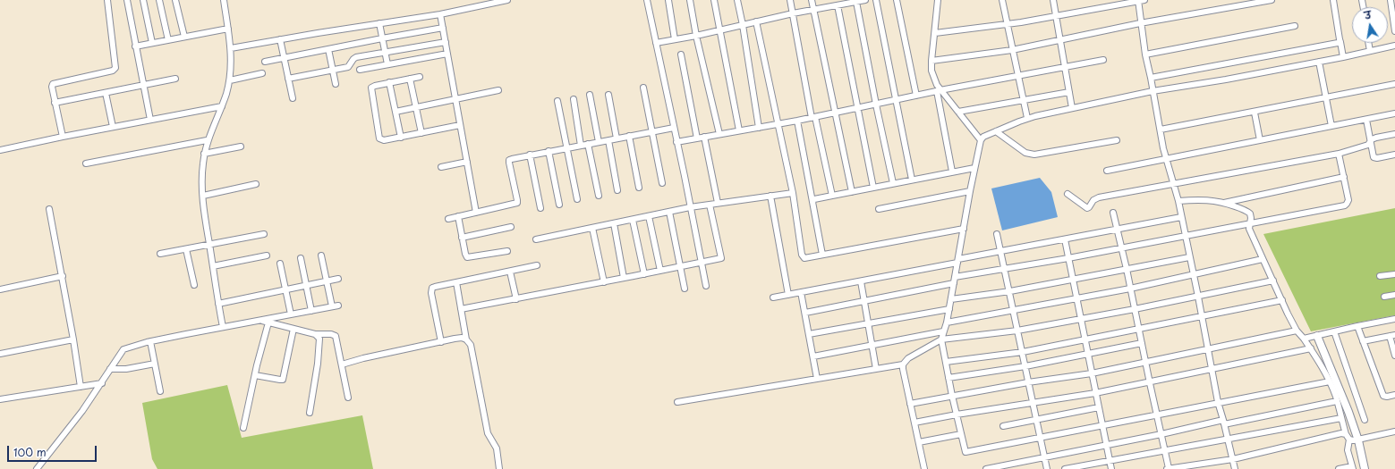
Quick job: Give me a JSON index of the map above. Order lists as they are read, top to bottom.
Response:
{
  "scale_bar": "100 m",
  "north": "top"
}
